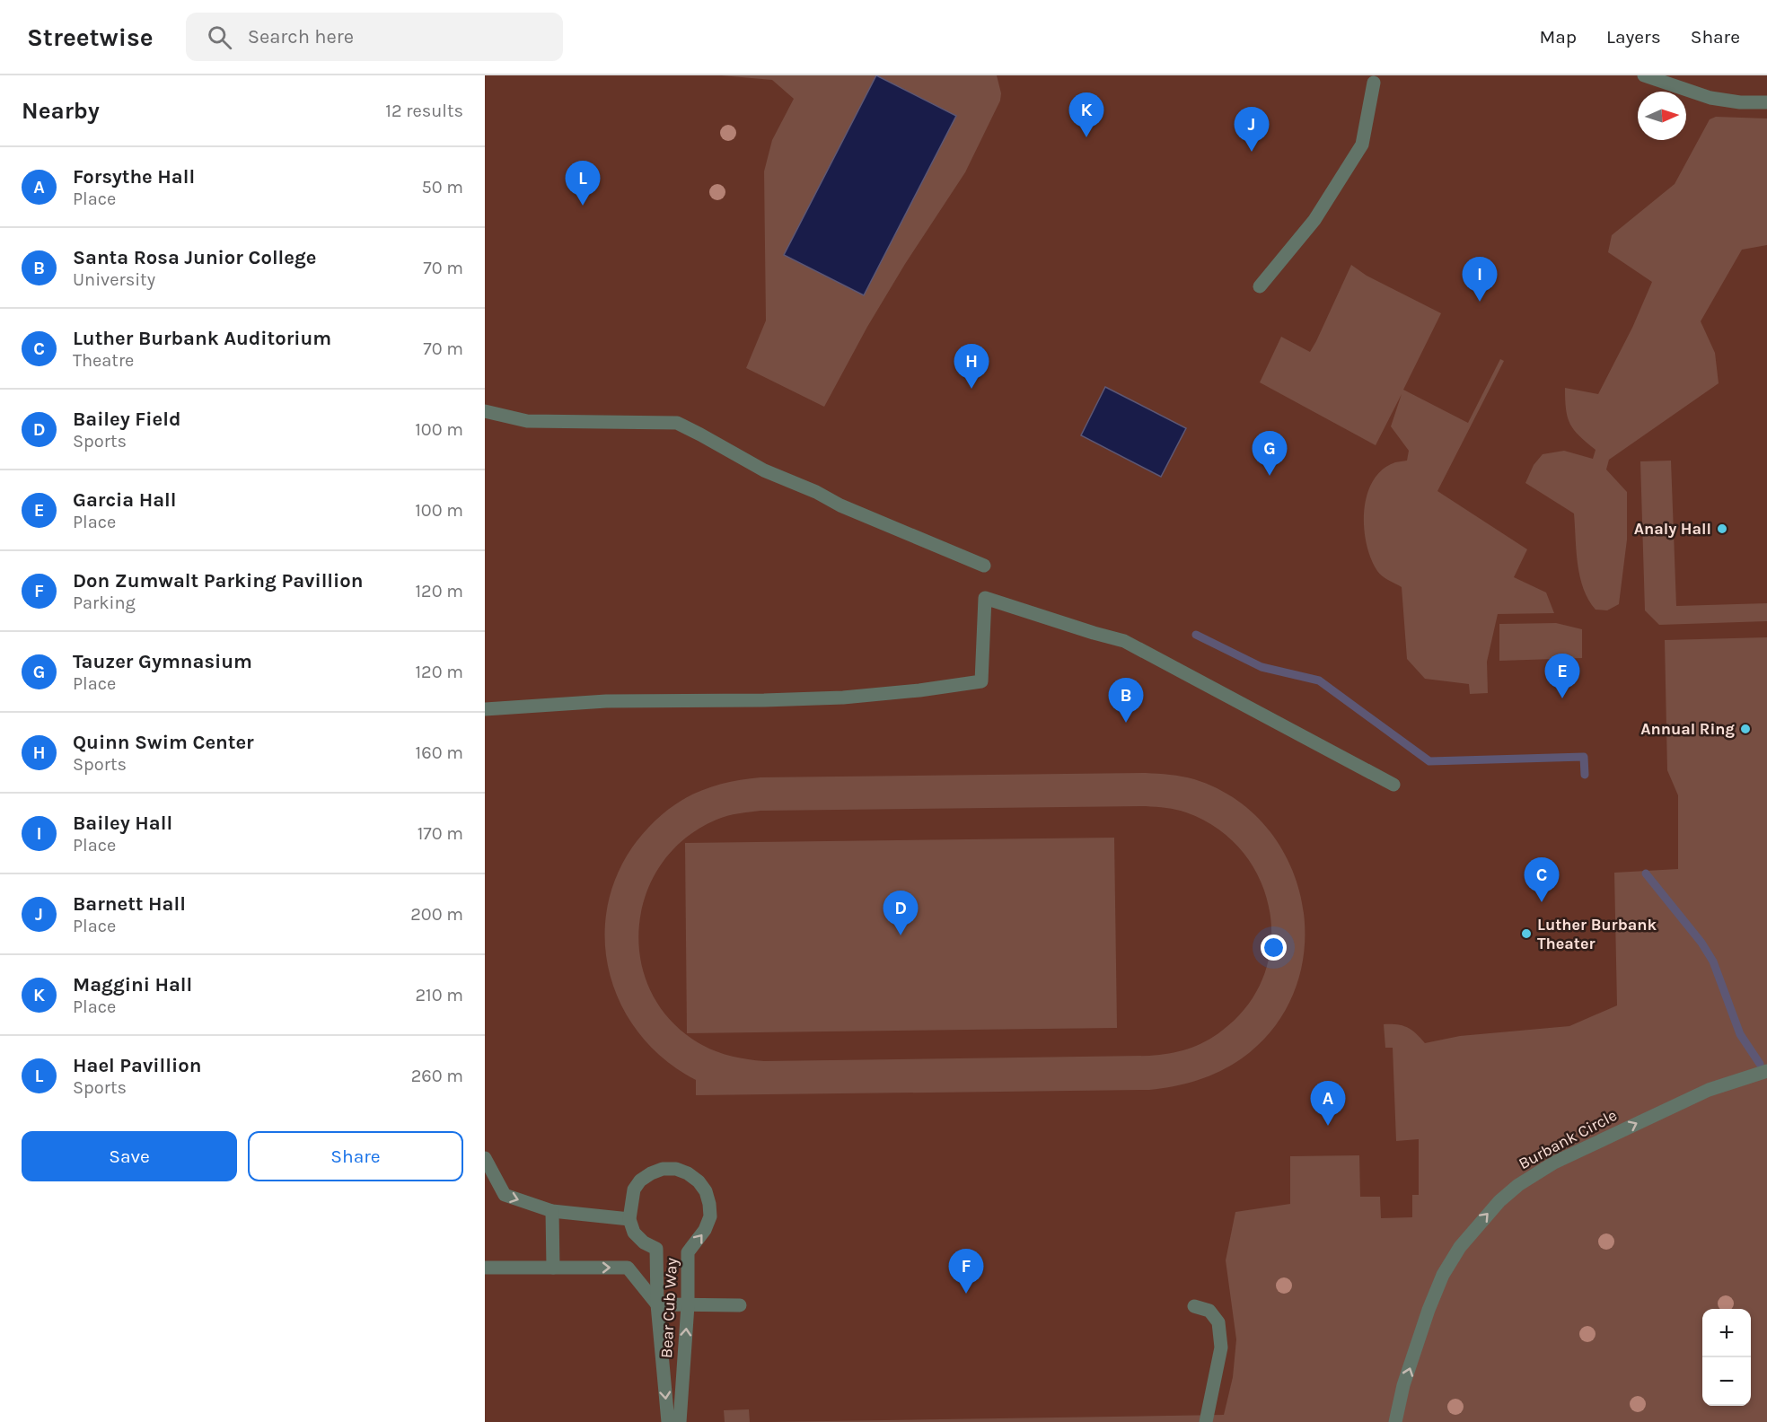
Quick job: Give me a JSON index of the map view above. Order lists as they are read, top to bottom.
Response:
{
  "streets": {
    "lane": ["Burbank Circle", "Bear Cub Way"]
  },
  "one_way": ["Burbank Circle"],
  "places": ["Analy Hall", "Annual Ring", "Luther Burbank Theater"],
  "north": "right",
  "page": {
    "header": "Streetwise",
    "search": "Search here",
    "nav": ["Map", "Layers", "Share"],
    "heading": ["Nearby", "12 results"],
    "pins": [
      "K",
      "J",
      "L",
      "I",
      "H",
      "G",
      "E",
      "B",
      "C",
      "D",
      "A",
      "F"
    ],
    "list": [
      {
        "mark": "A",
        "name": "Forsythe Hall",
        "note": "Place",
        "value": "50 m"
      },
      {
        "mark": "B",
        "name": "Santa Rosa Junior College",
        "note": "University",
        "value": "70 m"
      },
      {
        "mark": "C",
        "name": "Luther Burbank Auditorium",
        "note": "Theatre",
        "value": "70 m"
      },
      {
        "mark": "D",
        "name": "Bailey Field",
        "note": "Sports",
        "value": "100 m"
      },
      {
        "mark": "E",
        "name": "Garcia Hall",
        "note": "Place",
        "value": "100 m"
      },
      {
        "mark": "F",
        "name": "Don Zumwalt Parking Pavillion",
        "note": "Parking",
        "value": "120 m"
      },
      {
        "mark": "G",
        "name": "Tauzer Gymnasium",
        "note": "Place",
        "value": "120 m"
      },
      {
        "mark": "H",
        "name": "Quinn Swim Center",
        "note": "Sports",
        "value": "160 m"
      },
      {
        "mark": "I",
        "name": "Bailey Hall",
        "note": "Place",
        "value": "170 m"
      },
      {
        "mark": "J",
        "name": "Barnett Hall",
        "note": "Place",
        "value": "200 m"
      },
      {
        "mark": "K",
        "name": "Maggini Hall",
        "note": "Place",
        "value": "210 m"
      },
      {
        "mark": "L",
        "name": "Hael Pavillion",
        "note": "Sports",
        "value": "260 m"
      }
    ],
    "buttons": ["Save", "Share"],
    "map_buttons": ["+", "−"]
  }
}
